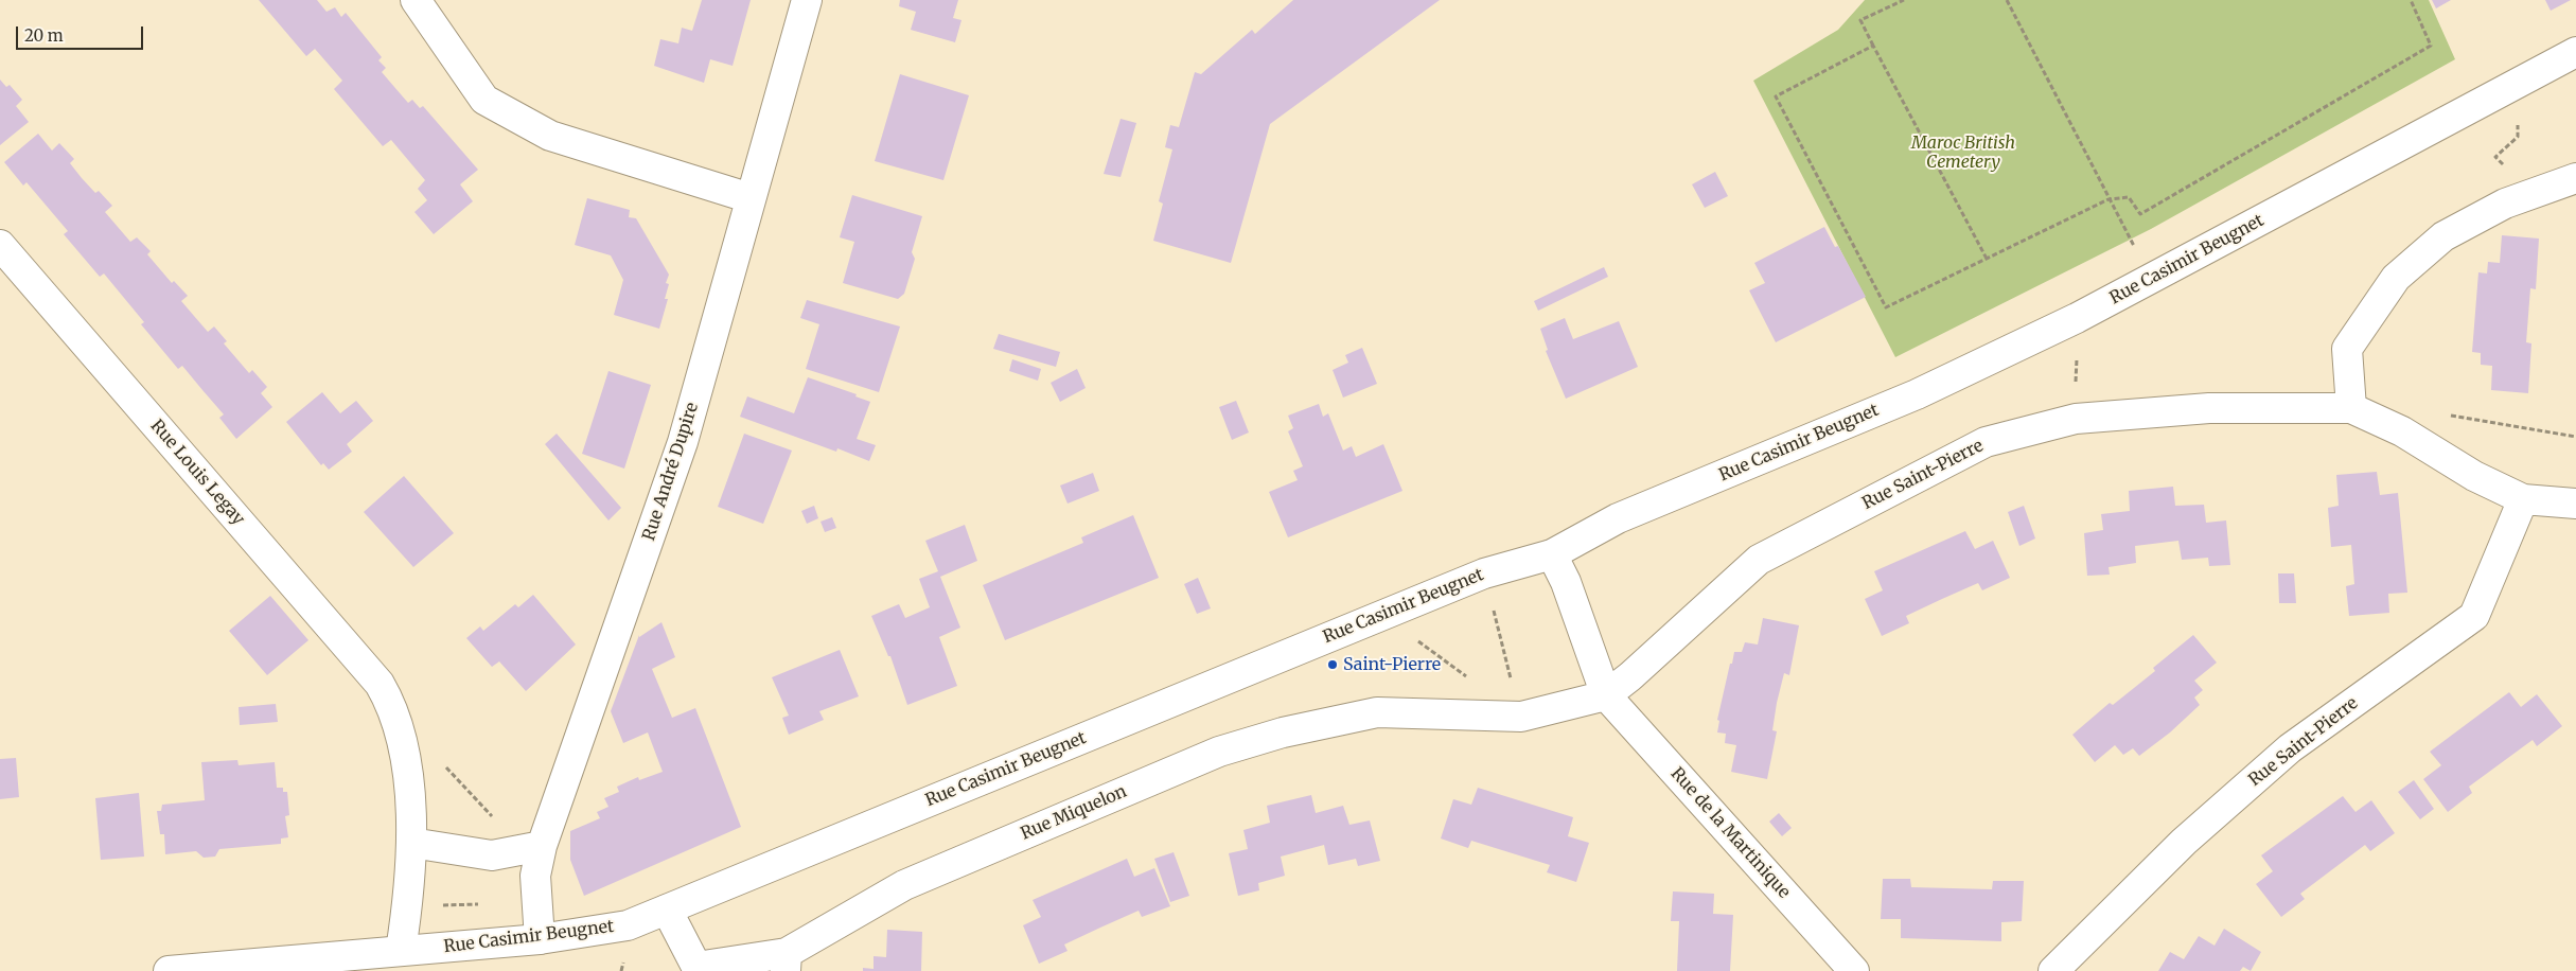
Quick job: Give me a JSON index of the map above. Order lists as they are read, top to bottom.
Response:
{
  "streets": {
    "street": [
      "Rue Casimir Beugnet",
      "Rue André Dupire",
      "Rue Louis Legay",
      "Rue Saint-Pierre",
      "Rue Miquelon",
      "Rue de la Martinique"
    ]
  },
  "crossings": [
    ["Rue Casimir Beugnet", "Rue André Dupire"],
    ["Rue Casimir Beugnet", "Rue Louis Legay"],
    ["Rue Casimir Beugnet", "Rue Miquelon"],
    ["Rue Casimir Beugnet", "Rue de la Martinique"],
    ["Rue Saint-Pierre", "Rue de la Martinique"]
  ],
  "parks": ["Maroc British Cemetery"],
  "places": ["Saint-Pierre"],
  "scale_bar": "20 m"
}
